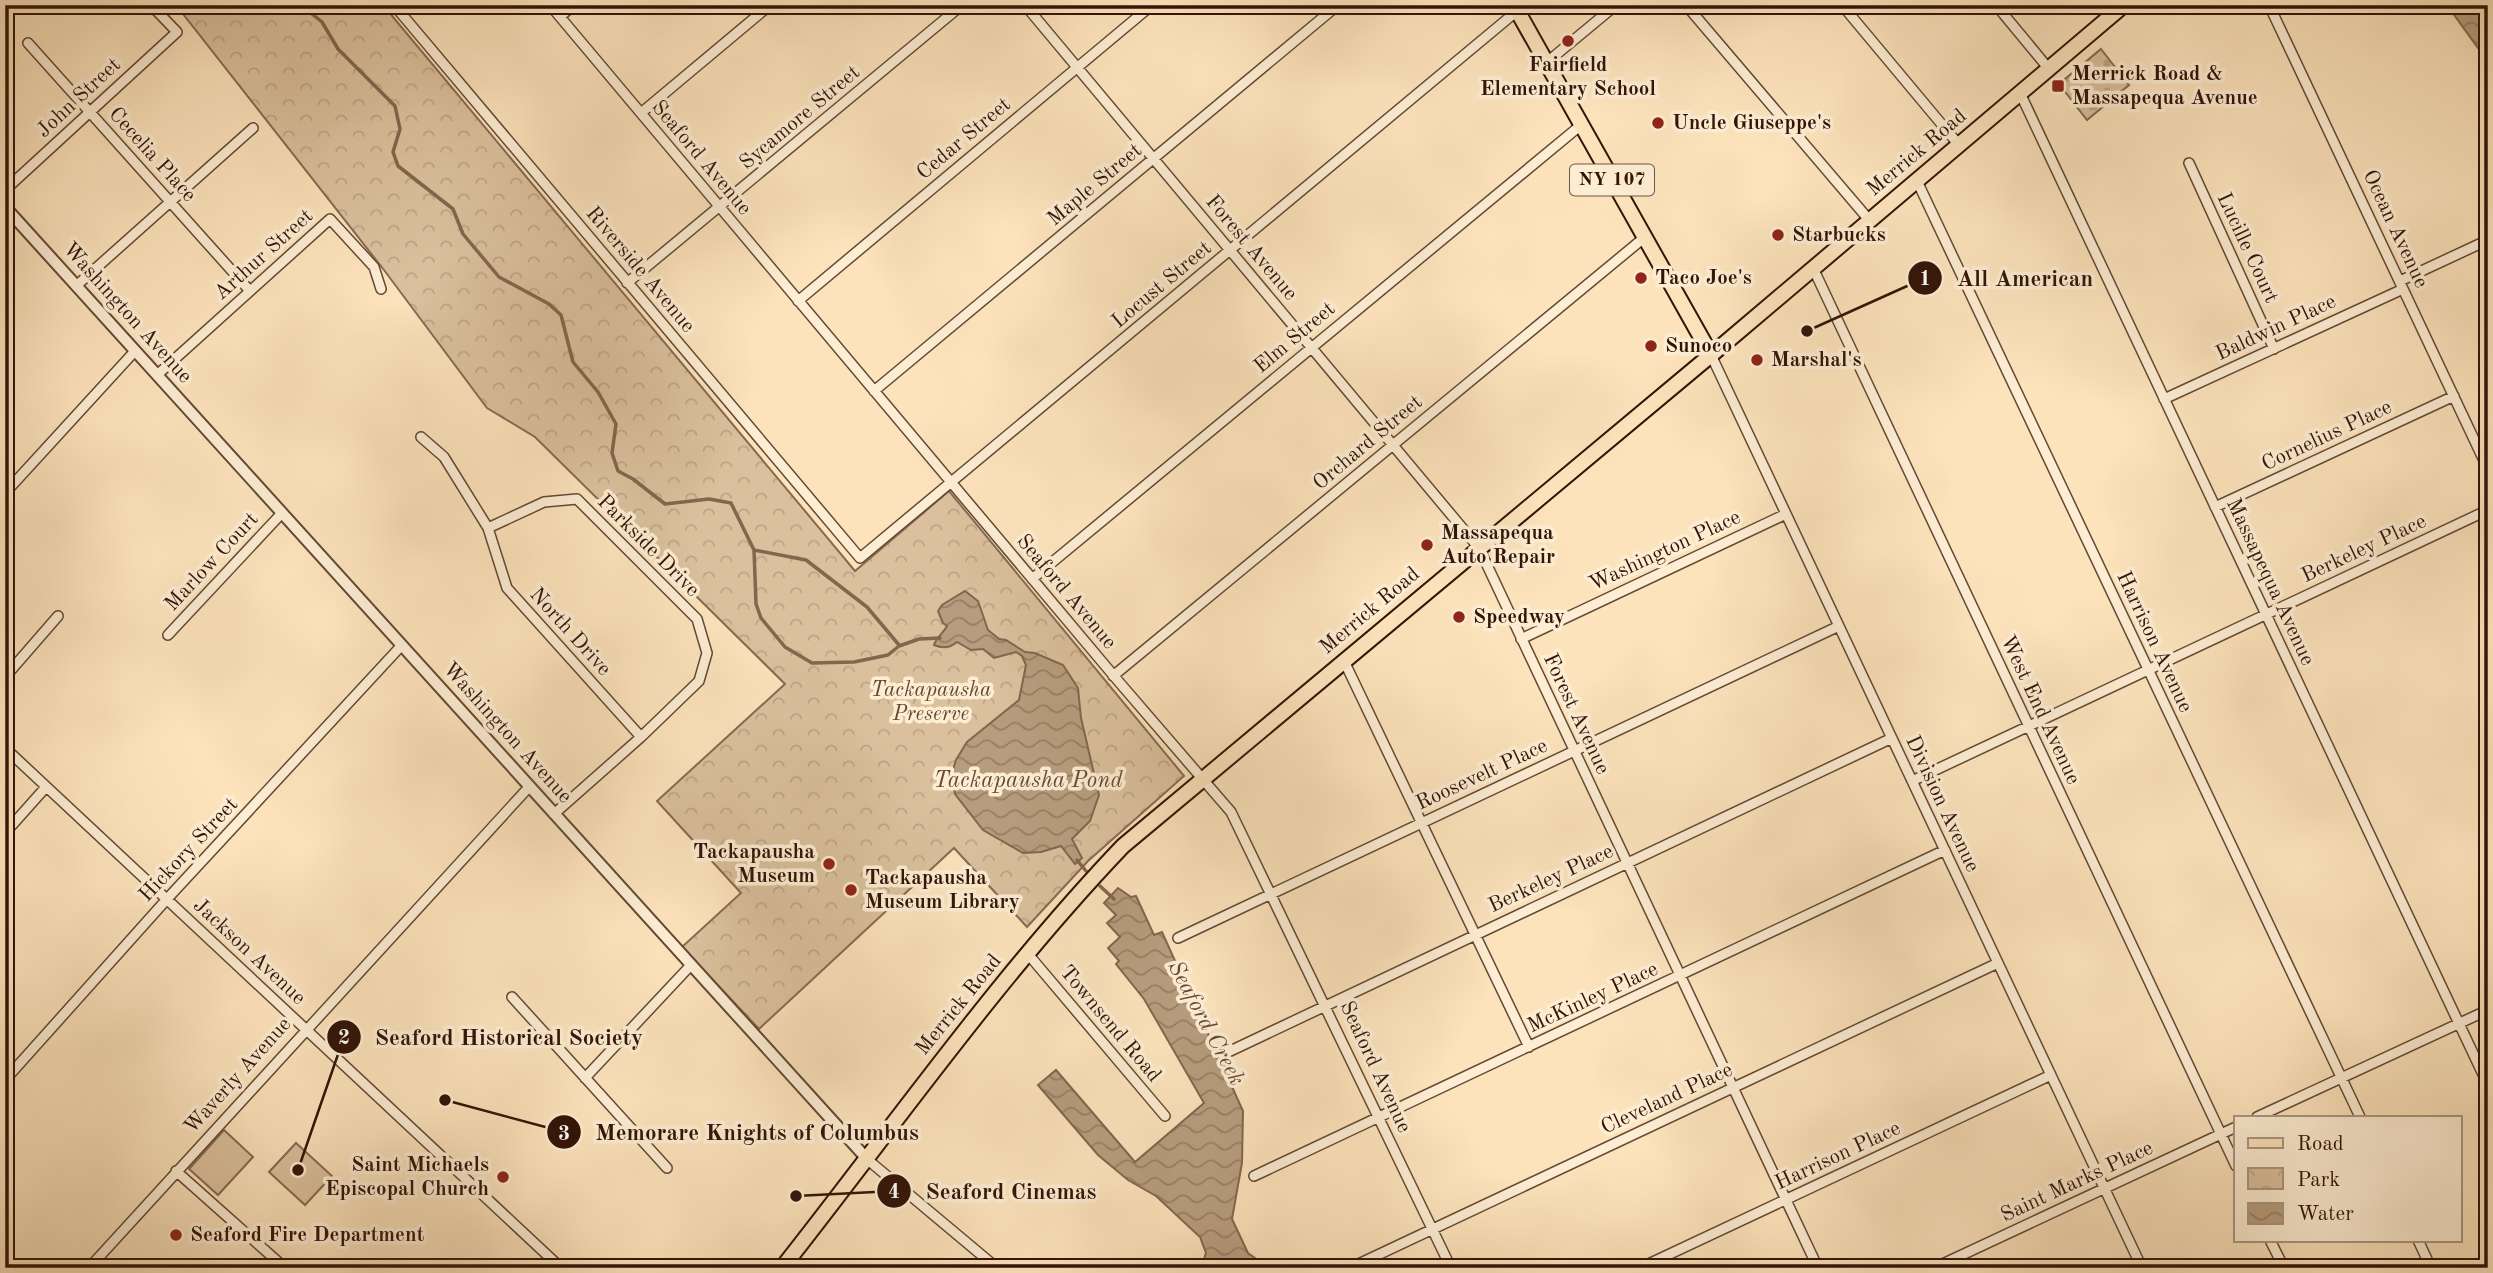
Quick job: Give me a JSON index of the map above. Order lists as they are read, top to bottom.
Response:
{
  "streets": {
    "main road": ["Merrick Road", "NY 107"],
    "street": [
      "John Street",
      "Sycamore Street",
      "Cedar Street",
      "Cecelia Place",
      "Seaford Avenue",
      "Maple Street",
      "Ocean Avenue",
      "Forest Avenue",
      "Lucille Court",
      "Arthur Street",
      "Riverside Avenue",
      "Locust Street",
      "Washington Avenue",
      "Baldwin Place",
      "Elm Street",
      "Cornelius Place",
      "Orchard Street",
      "Parkside Drive",
      "Berkeley Place",
      "Washington Place",
      "Marlow Court",
      "Massapequa Avenue",
      "North Drive",
      "Harrison Avenue",
      "West End Avenue",
      "Roosevelt Place",
      "Division Avenue",
      "Hickory Street",
      "Jackson Avenue",
      "McKinley Place",
      "Townsend Road",
      "Waverly Avenue",
      "Cleveland Place",
      "Harrison Place",
      "Saint Marks Place"
    ]
  },
  "crossings": [
    ["John Street", "Cecelia Place"],
    ["Sycamore Street", "Seaford Avenue"],
    ["Sycamore Street", "Riverside Avenue"],
    ["Cedar Street", "Seaford Avenue"],
    ["Cedar Street", "Forest Avenue"],
    ["Merrick Road", "Seaford Avenue"],
    ["Merrick Road", "NY 107"],
    ["Merrick Road", "Forest Avenue"],
    ["Merrick Road", "Washington Avenue"],
    ["Merrick Road", "Massapequa Avenue"],
    ["Merrick Road", "Harrison Avenue"],
    ["Merrick Road", "West End Avenue"],
    ["Merrick Road", "Division Avenue"],
    ["Merrick Road", "Townsend Road"],
    ["Cecelia Place", "Arthur Street"],
    ["Seaford Avenue", "Maple Street"],
    ["Seaford Avenue", "Locust Street"],
    ["Seaford Avenue", "Elm Street"],
    ["Seaford Avenue", "Orchard Street"],
    ["Seaford Avenue", "Berkeley Place"],
    ["Seaford Avenue", "Roosevelt Place"],
    ["Seaford Avenue", "McKinley Place"],
    ["Seaford Avenue", "Cleveland Place"],
    ["NY 107", "Locust Street"],
    ["NY 107", "Elm Street"],
    ["NY 107", "Orchard Street"],
    ["NY 107", "Division Avenue"],
    ["Maple Street", "Forest Avenue"],
    ["Ocean Avenue", "Baldwin Place"],
    ["Ocean Avenue", "Cornelius Place"],
    ["Forest Avenue", "Locust Street"],
    ["Forest Avenue", "Elm Street"],
    ["Forest Avenue", "Orchard Street"],
    ["Forest Avenue", "Berkeley Place"],
    ["Forest Avenue", "Washington Place"],
    ["Forest Avenue", "Roosevelt Place"],
    ["Forest Avenue", "McKinley Place"],
    ["Forest Avenue", "Cleveland Place"],
    ["Forest Avenue", "Harrison Place"],
    ["Lucille Court", "Baldwin Place"],
    ["Arthur Street", "Washington Avenue"],
    ["Riverside Avenue", "Locust Street"],
    ["Washington Avenue", "Parkside Drive"],
    ["Washington Avenue", "Marlow Court"],
    ["Washington Avenue", "Hickory Street"],
    ["Washington Avenue", "Waverly Avenue"],
    ["Baldwin Place", "Massapequa Avenue"],
    ["Cornelius Place", "Massapequa Avenue"],
    ["Parkside Drive", "North Drive"],
    ["Berkeley Place", "Massapequa Avenue"],
    ["Berkeley Place", "Harrison Avenue"],
    ["Berkeley Place", "West End Avenue"],
    ["Berkeley Place", "Division Avenue"],
    ["Washington Place", "Division Avenue"],
    ["West End Avenue", "Saint Marks Place"],
    ["Roosevelt Place", "Division Avenue"],
    ["Division Avenue", "McKinley Place"],
    ["Division Avenue", "Cleveland Place"],
    ["Division Avenue", "Harrison Place"],
    ["Division Avenue", "Saint Marks Place"],
    ["Hickory Street", "Jackson Avenue"],
    ["Jackson Avenue", "Waverly Avenue"]
  ],
  "water": ["Tackapausha Pond", "Seaford Creek"],
  "parks": ["Tackapausha Preserve"],
  "places": {
    "other": [
      "Fairfield Elementary School",
      "Uncle Giuseppe's",
      "Starbucks",
      "Taco Joe's",
      "All American",
      "Sunoco",
      "Marshal's",
      "Massapequa Auto Repair",
      "Speedway",
      "Tackapausha Museum",
      "Tackapausha Museum Library",
      "Memorare Knights of Columbus",
      "Seaford Historical Society",
      "Saint Michaels Episcopal Church",
      "Seaford Cinemas",
      "Seaford Fire Department"
    ],
    "transit": ["Merrick Road & Massapequa Avenue"]
  },
  "legend": ["Road", "Park", "Water"]
}
